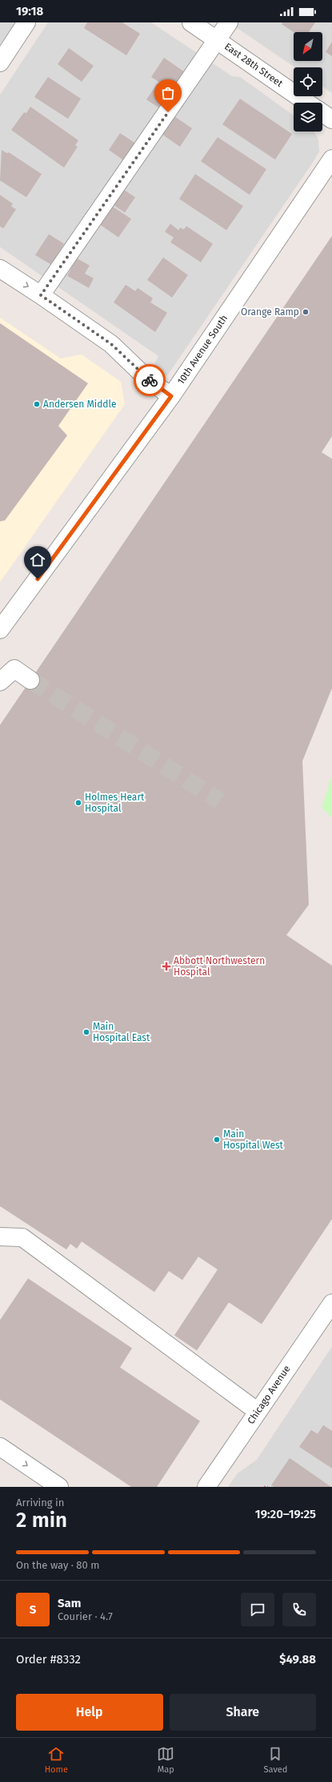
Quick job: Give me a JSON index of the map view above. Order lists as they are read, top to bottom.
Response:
{
  "streets": {
    "street": ["East 28th Street", "10th Avenue South", "Chicago Avenue"]
  },
  "places": {
    "other": [
      "Orange Ramp",
      "Andersen Middle",
      "Holmes Heart Hospital",
      "Main Hospital East",
      "Main Hospital West"
    ],
    "health": ["Abbott Northwestern Hospital"]
  },
  "north": "bottom left",
  "page": {
    "status": "19:18",
    "heading": ["2 min", "Arriving in", "19:20–19:25"],
    "panel": [
      "Sam",
      "Courier · 4.7",
      "Order #8332",
      "$49.88"
    ],
    "bar": "On the way · 80 m",
    "round": "S",
    "buttons": ["Help", "Share"],
    "tabs": ["Home", "Map", "Saved"]
  }
}
